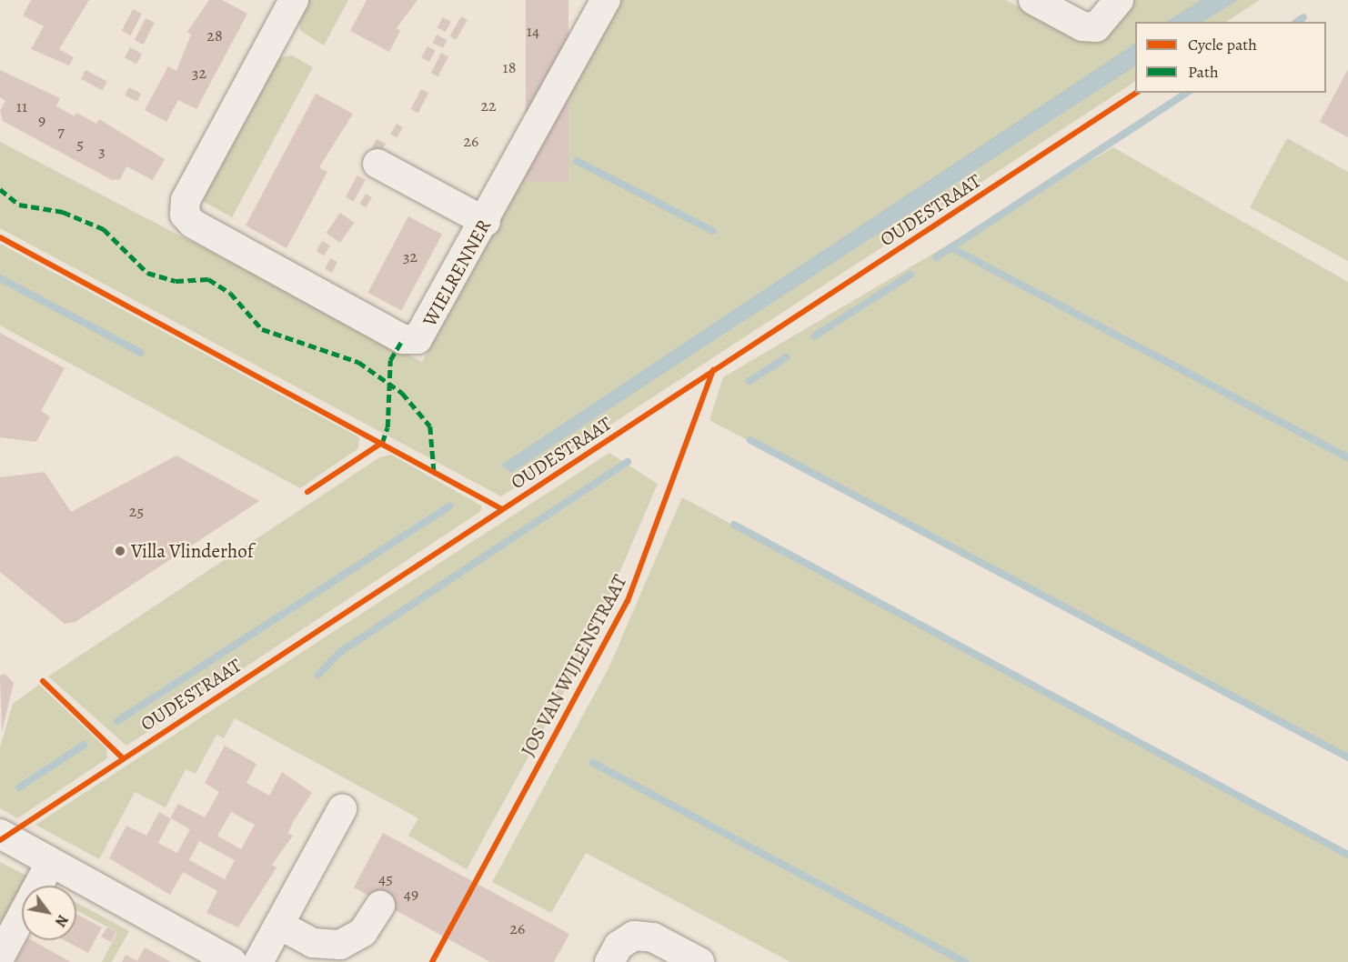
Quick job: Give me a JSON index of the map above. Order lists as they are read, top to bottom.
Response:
{
  "streets": {
    "street": ["WIELRENNER"],
    "cycle path": ["OUDESTRAAT", "JOS VAN WIJLENSTRAAT"]
  },
  "places": ["Villa Vlinderhof"],
  "house_numbers": [
    "14",
    "28",
    "18",
    "32",
    "22",
    "11",
    "9",
    "7",
    "26",
    "5",
    "3",
    "32",
    "25",
    "45",
    "49",
    "26"
  ],
  "legend": ["Cycle path", "Path"],
  "north": "bottom right"
}
